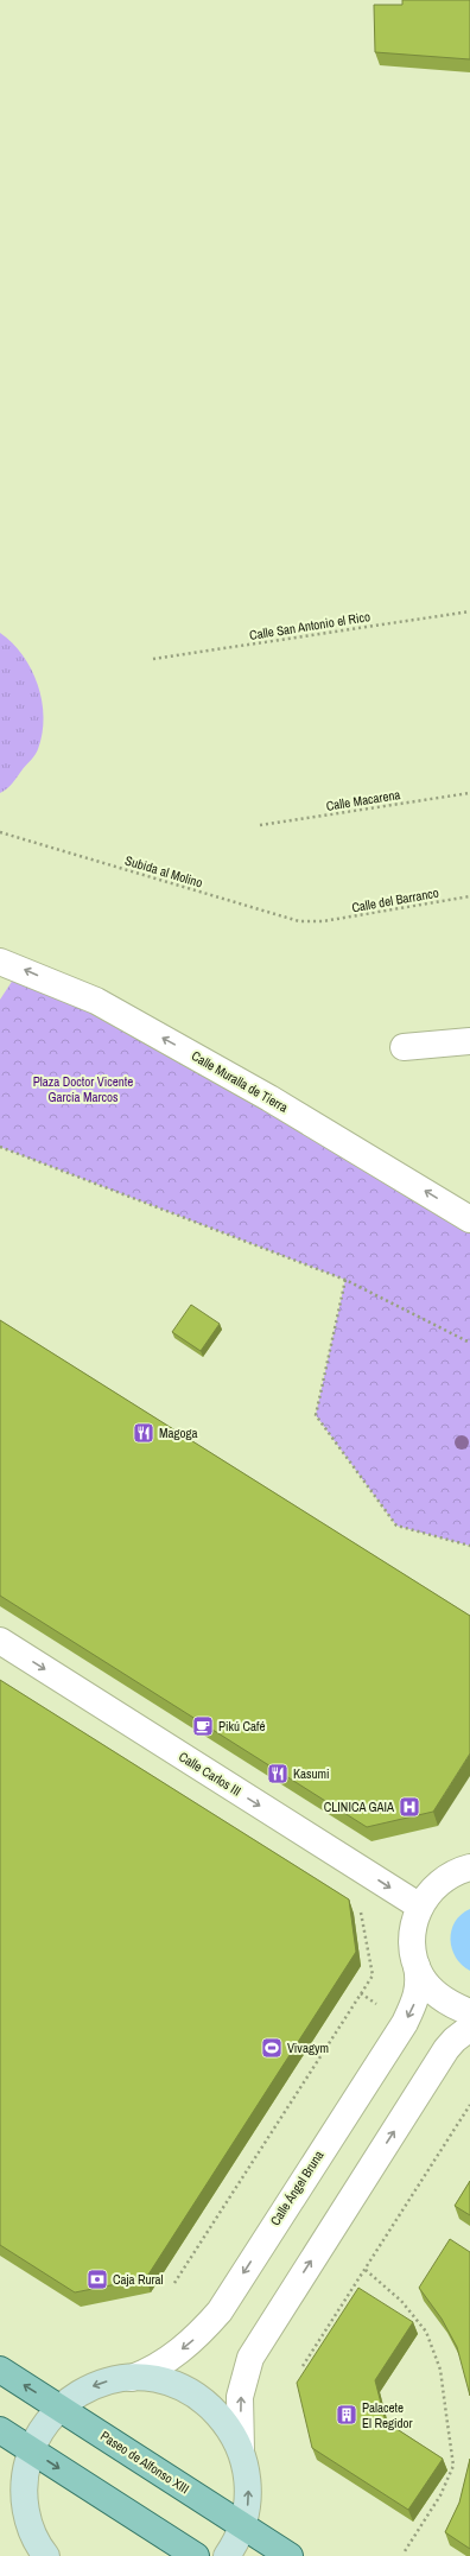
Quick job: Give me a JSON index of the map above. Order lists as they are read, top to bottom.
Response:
{
  "streets": {
    "main road": ["Paseo de Alfonso XIII"],
    "street": ["Calle Muralla de Tierra", "Calle Carlos III", "Calle Ángel Bruna"],
    "path": [
      "Calle San Antonio el Rico",
      "Calle Macarena",
      "Subida al Molino",
      "Calle del Barranco"
    ]
  },
  "crossings": [
    ["Subida al Molino", "Calle del Barranco"],
    ["Calle Carlos III", "Calle Ángel Bruna"]
  ],
  "one_way": ["Calle Muralla de Tierra", "Calle Carlos III"],
  "parks": ["Plaza Doctor Vicente García Marcos"],
  "places": {
    "restaurant": ["Magoga", "Kasumi"],
    "cafe": ["Pikú Café"],
    "hospital": ["CLINICA GAIA"],
    "sports": ["Vivagym"],
    "bank": ["Caja Rural"],
    "building": ["Palacete El Regidor"]
  }
}
